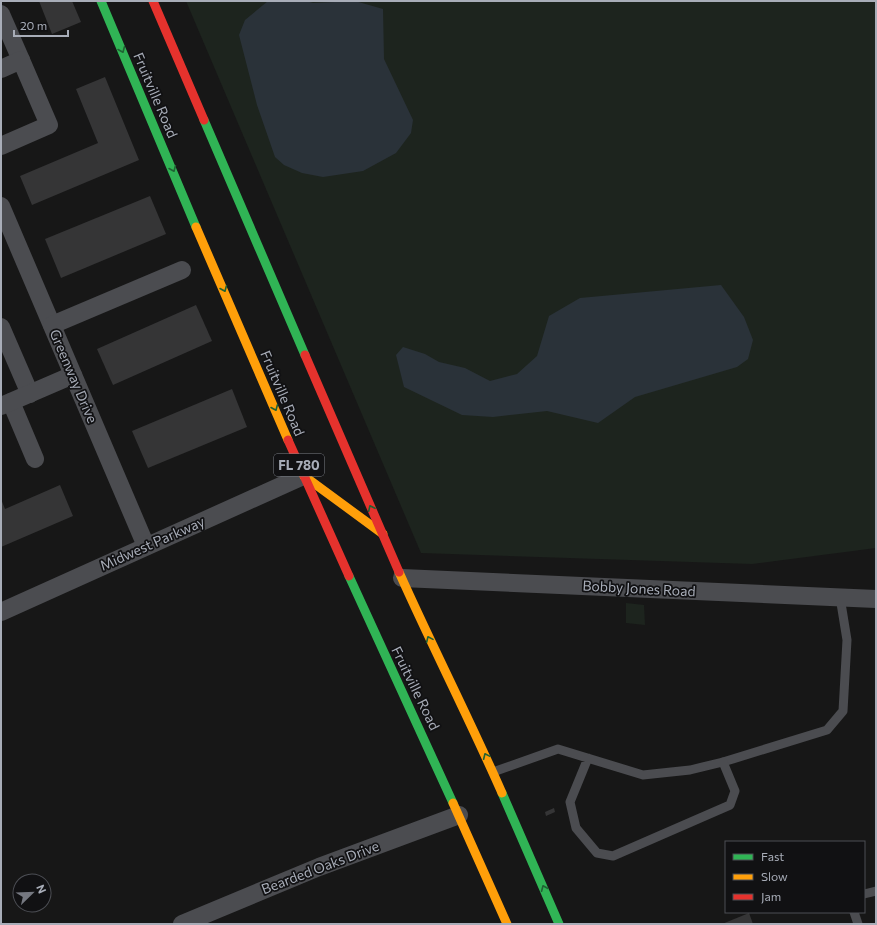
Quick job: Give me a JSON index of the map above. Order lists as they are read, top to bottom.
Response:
{
  "streets": {
    "main road": ["Fruitville Road", "FL 780"],
    "street": [
      "Greenway Drive",
      "Midwest Parkway",
      "Bobby Jones Road",
      "Bearded Oaks Drive"
    ]
  },
  "crossings": [
    ["Fruitville Road", "Midwest Parkway"],
    ["Fruitville Road", "Bearded Oaks Drive"],
    ["Greenway Drive", "Midwest Parkway"],
    ["FL 780", "Bobby Jones Road"]
  ],
  "legend": ["Fast", "Slow", "Jam"],
  "scale_bar": "20 m",
  "north": "top right"
}
